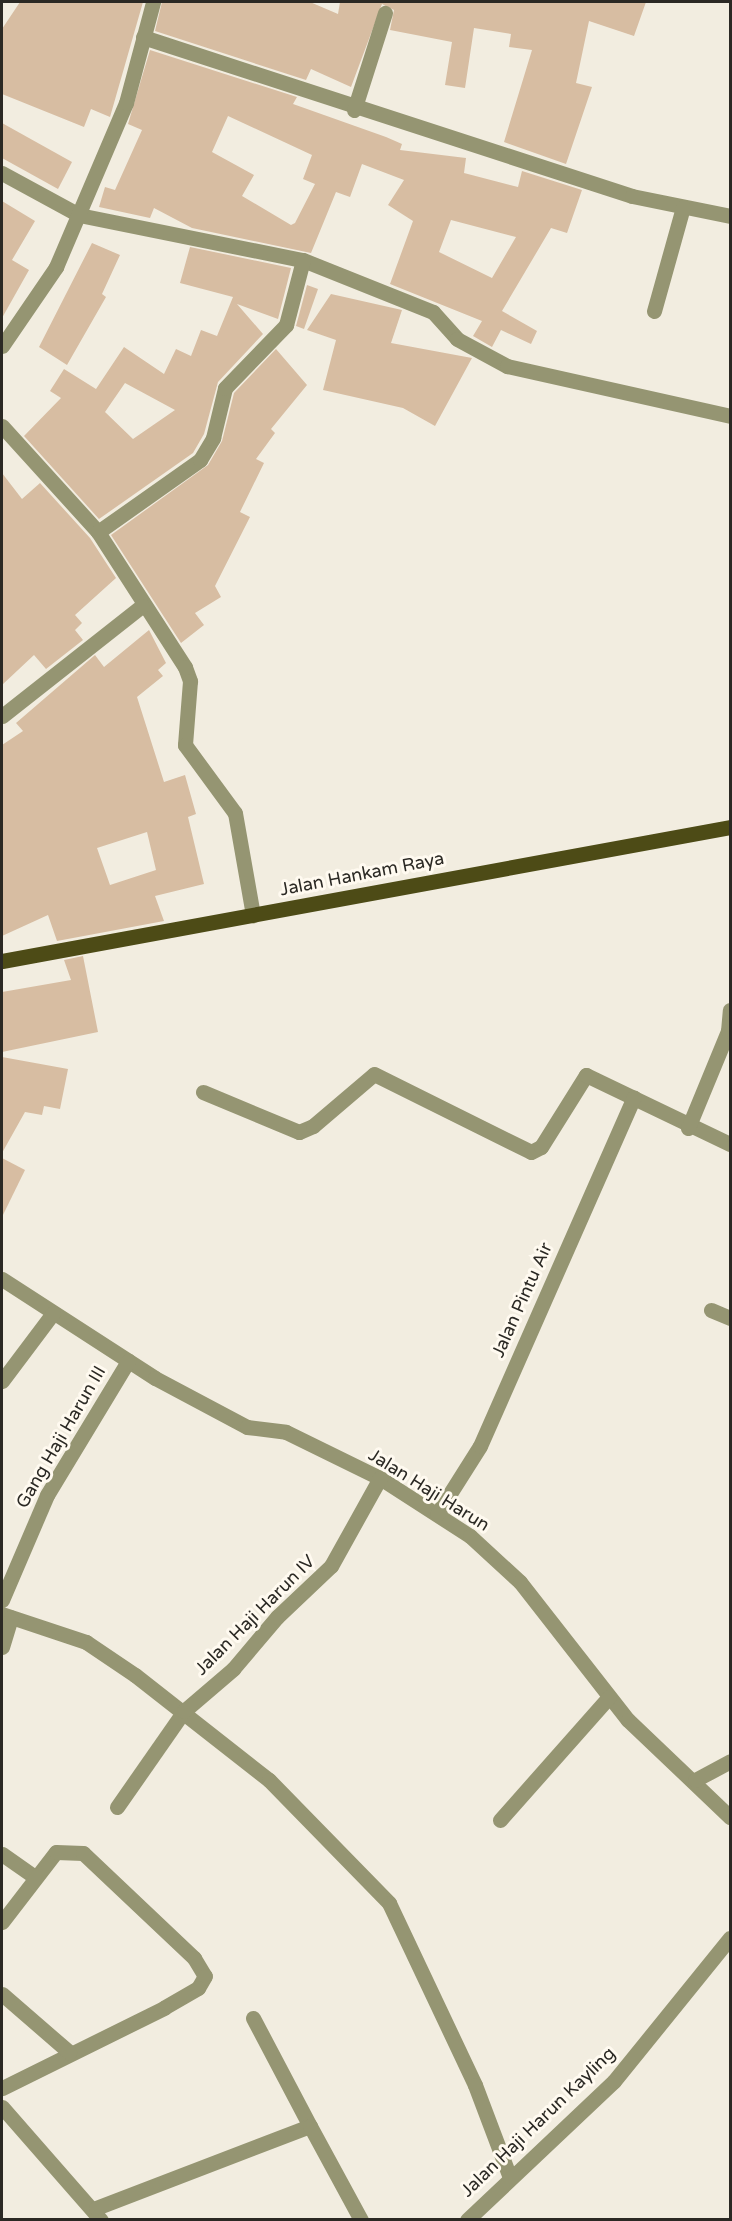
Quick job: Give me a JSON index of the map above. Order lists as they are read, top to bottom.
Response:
{
  "streets": {
    "main road": ["Jalan Hankam Raya"],
    "street": [
      "Jalan Pintu Air",
      "Gang Haji Harun III",
      "Jalan Haji Harun",
      "Jalan Haji Harun IV",
      "Jalan Haji Harun Kayling"
    ]
  },
  "crossings": [
    ["Jalan Pintu Air", "Jalan Haji Harun"],
    ["Gang Haji Harun III", "Jalan Haji Harun"],
    ["Jalan Haji Harun", "Jalan Haji Harun IV"]
  ]
}
